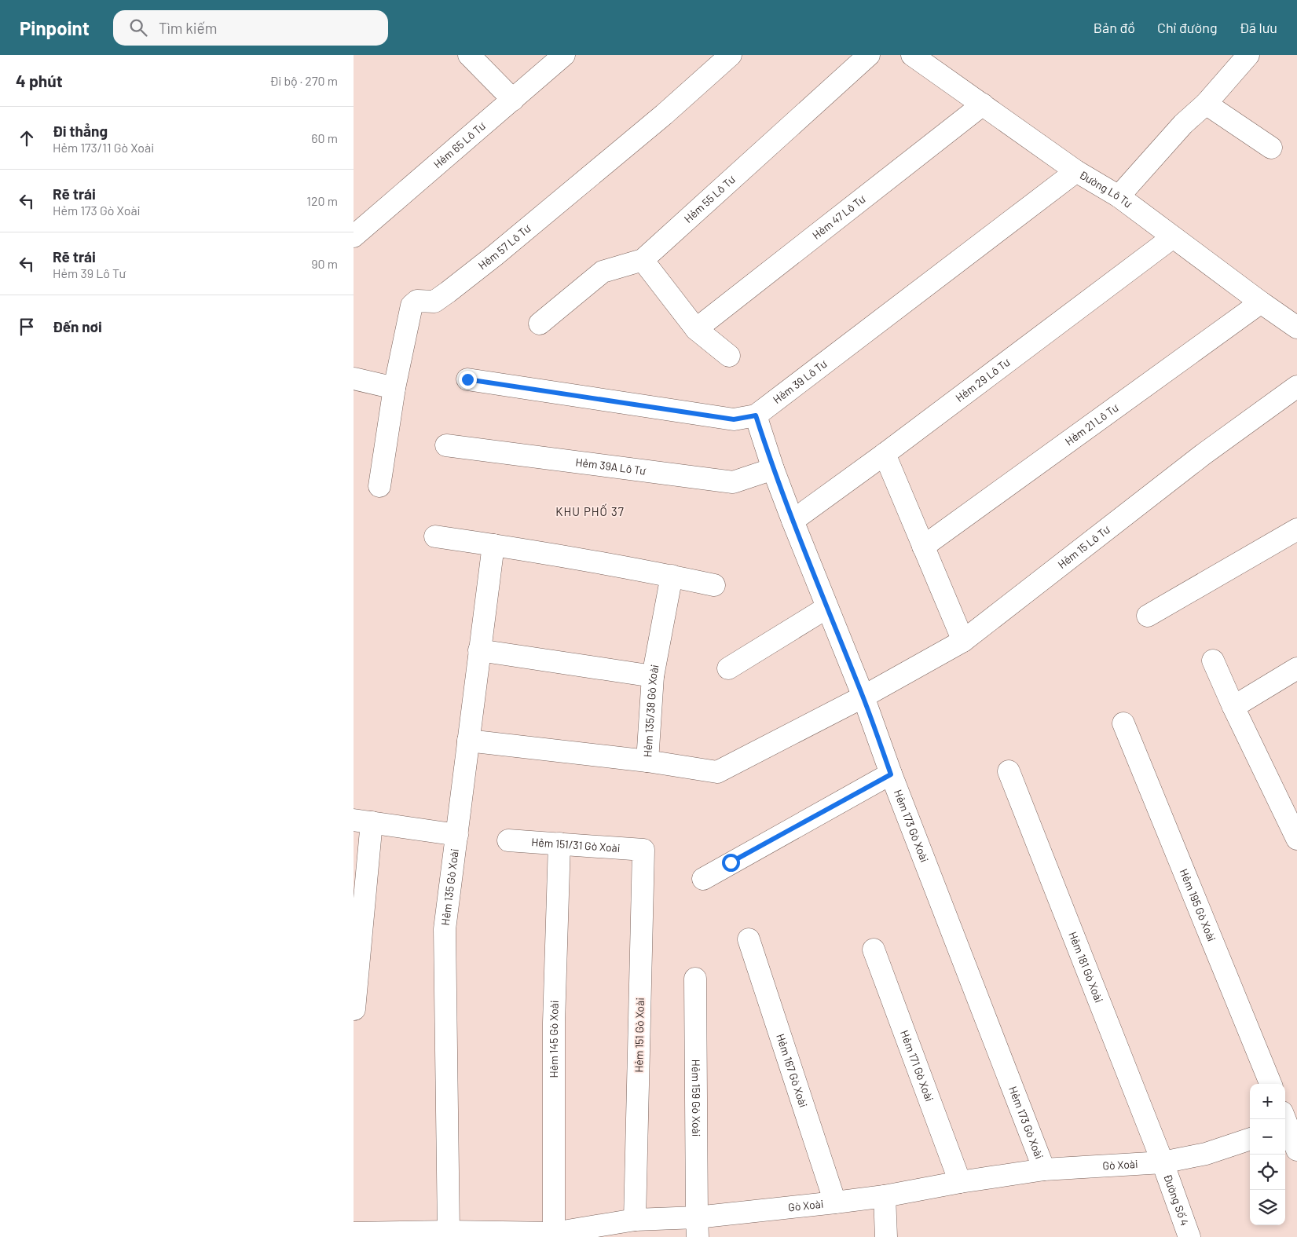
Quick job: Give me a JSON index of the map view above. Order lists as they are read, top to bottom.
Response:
{
  "streets": {
    "street": [
      "Hẻm 65 Lô Tư",
      "Đường Lô Tư",
      "Hẻm 55 Lô Tư",
      "Hẻm 47 Lô Tư",
      "Hẻm 57 Lô Tư",
      "Hẻm 29 Lô Tư",
      "Hẻm 39 Lô Tư",
      "Hẻm 21 Lô Tư",
      "Hẻm 39A Lô Tư",
      "Hẻm 15 Lô Tư",
      "Hẻm 135/38 Gò Xoài",
      "Hẻm 173 Gò Xoài",
      "Hẻm 151/31 Gò Xoài",
      "Hẻm 135 Gò Xoài",
      "Hẻm 195 Gò Xoài",
      "Hẻm 181 Gò Xoài",
      "Hẻm 151 Gò Xoài",
      "Hẻm 145 Gò Xoài",
      "Hẻm 171 Gò Xoài",
      "Hẻm 167 Gò Xoài",
      "Hẻm 159 Gò Xoài",
      "Gò Xoài",
      "Đường Số 4"
    ]
  },
  "crossings": [
    ["Đường Lô Tư", "Hẻm 47 Lô Tư"],
    ["Đường Lô Tư", "Hẻm 29 Lô Tư"],
    ["Đường Lô Tư", "Hẻm 39 Lô Tư"],
    ["Đường Lô Tư", "Hẻm 21 Lô Tư"],
    ["Hẻm 29 Lô Tư", "Hẻm 173 Gò Xoài"],
    ["Hẻm 39 Lô Tư", "Hẻm 173 Gò Xoài"],
    ["Hẻm 39A Lô Tư", "Hẻm 173 Gò Xoài"],
    ["Hẻm 15 Lô Tư", "Hẻm 135/38 Gò Xoài"],
    ["Hẻm 15 Lô Tư", "Hẻm 173 Gò Xoài"],
    ["Hẻm 135/38 Gò Xoài", "Hẻm 135 Gò Xoài"],
    ["Hẻm 173 Gò Xoài", "Gò Xoài"],
    ["Hẻm 151/31 Gò Xoài", "Hẻm 151 Gò Xoài"],
    ["Hẻm 151/31 Gò Xoài", "Hẻm 145 Gò Xoài"],
    ["Hẻm 135 Gò Xoài", "Gò Xoài"],
    ["Hẻm 181 Gò Xoài", "Gò Xoài"],
    ["Hẻm 181 Gò Xoài", "Đường Số 4"],
    ["Hẻm 151 Gò Xoài", "Gò Xoài"],
    ["Hẻm 145 Gò Xoài", "Gò Xoài"],
    ["Hẻm 171 Gò Xoài", "Gò Xoài"],
    ["Hẻm 167 Gò Xoài", "Gò Xoài"],
    ["Hẻm 159 Gò Xoài", "Gò Xoài"],
    ["Gò Xoài", "Đường Số 4"]
  ],
  "districts": ["KHU PHỐ 37"],
  "page": {
    "header": "Pinpoint",
    "search": "Tìm kiếm",
    "nav": ["Bản đồ", "Chỉ đường", "Đã lưu"],
    "heading": ["4 phút", "Đi bộ · 270 m"],
    "list": [
      ["Đi thẳng", "Hẻm 173/11 Gò Xoài", "60 m"],
      ["Rẽ trái", "Hẻm 173 Gò Xoài", "120 m"],
      ["Rẽ trái", "Hẻm 39 Lô Tư", "90 m"],
      "Đến nơi"
    ],
    "map_buttons": ["+", "−"]
  }
}
